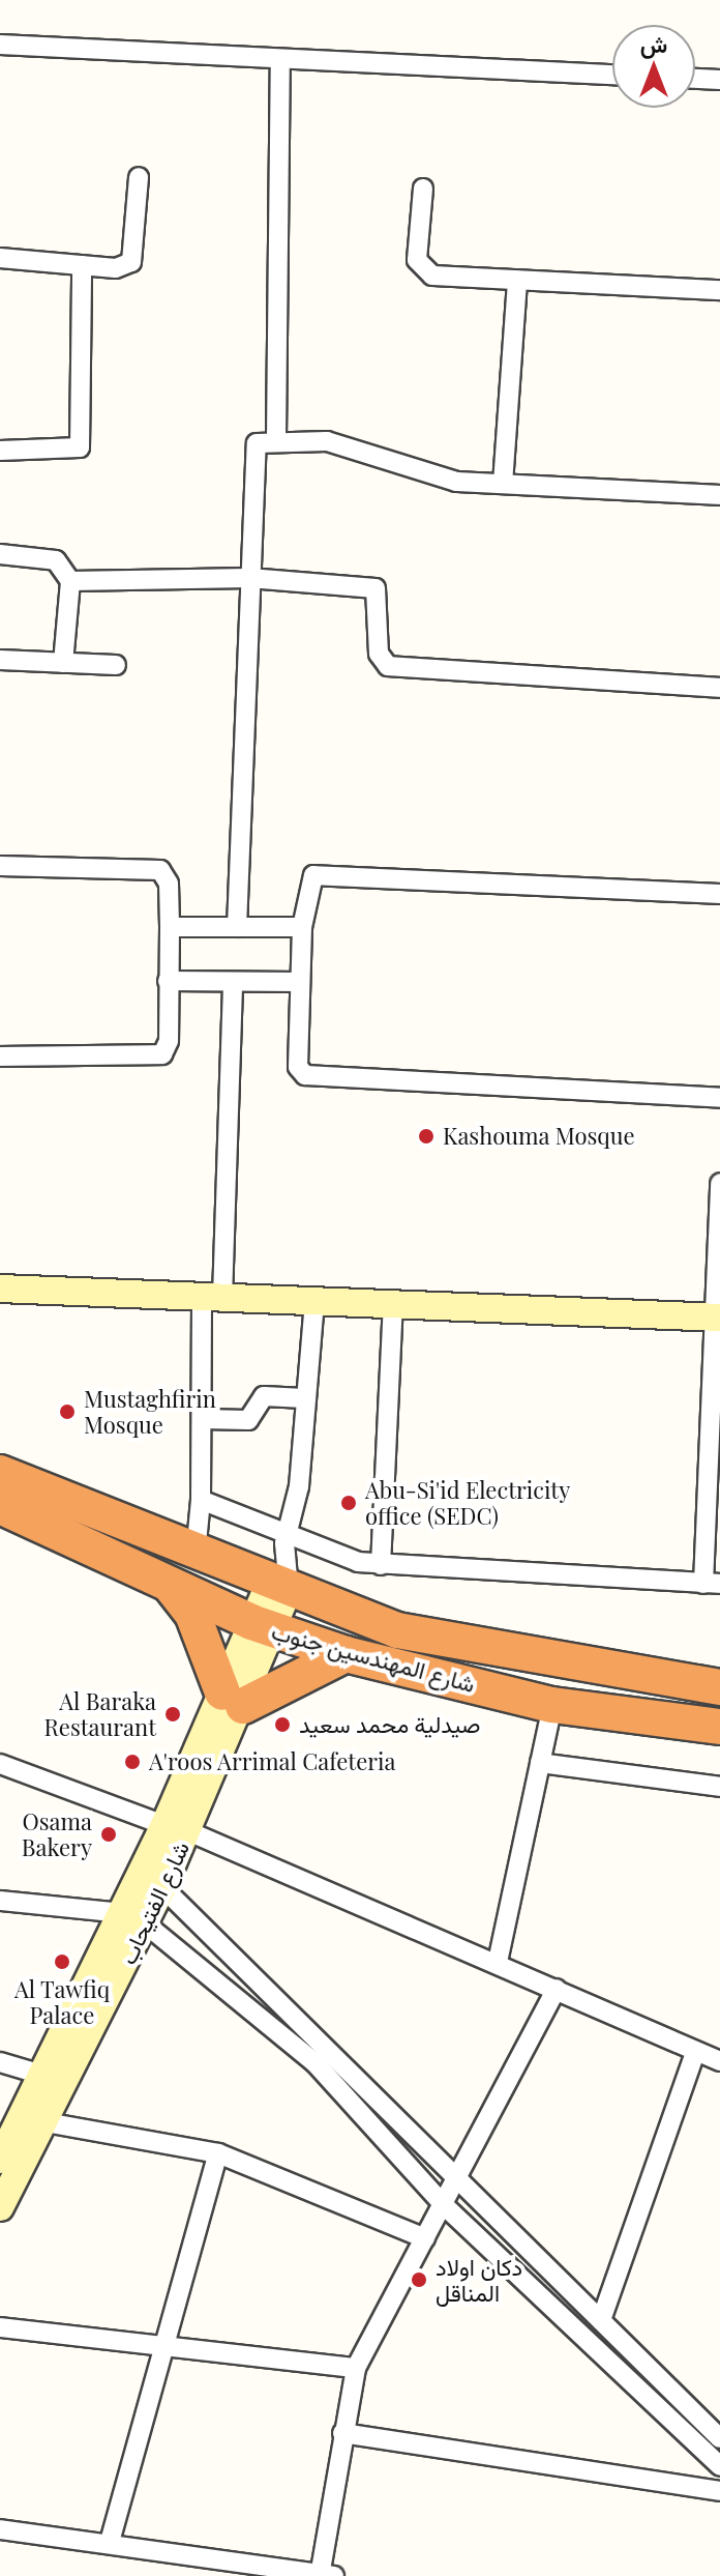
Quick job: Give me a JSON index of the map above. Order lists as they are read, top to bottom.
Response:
{
  "streets": {
    "highway": ["شارع المهندسين جنوب"],
    "main road": ["شارع الفتيحاب"]
  },
  "crossings": [
    ["شارع المهندسين جنوب", "شارع الفتيحاب"]
  ],
  "places": [
    "Kashouma Mosque",
    "Mustaghfirin Mosque",
    "Abu-Si'id Electricity office (SEDC)",
    "Al Baraka Restaurant",
    "صيدلية محمد سعيد",
    "A'roos Arrimal Cafeteria",
    "Osama Bakery",
    "Al Tawfiq Palace",
    "دكان اولاد المناقل"
  ],
  "north": "top"
}
